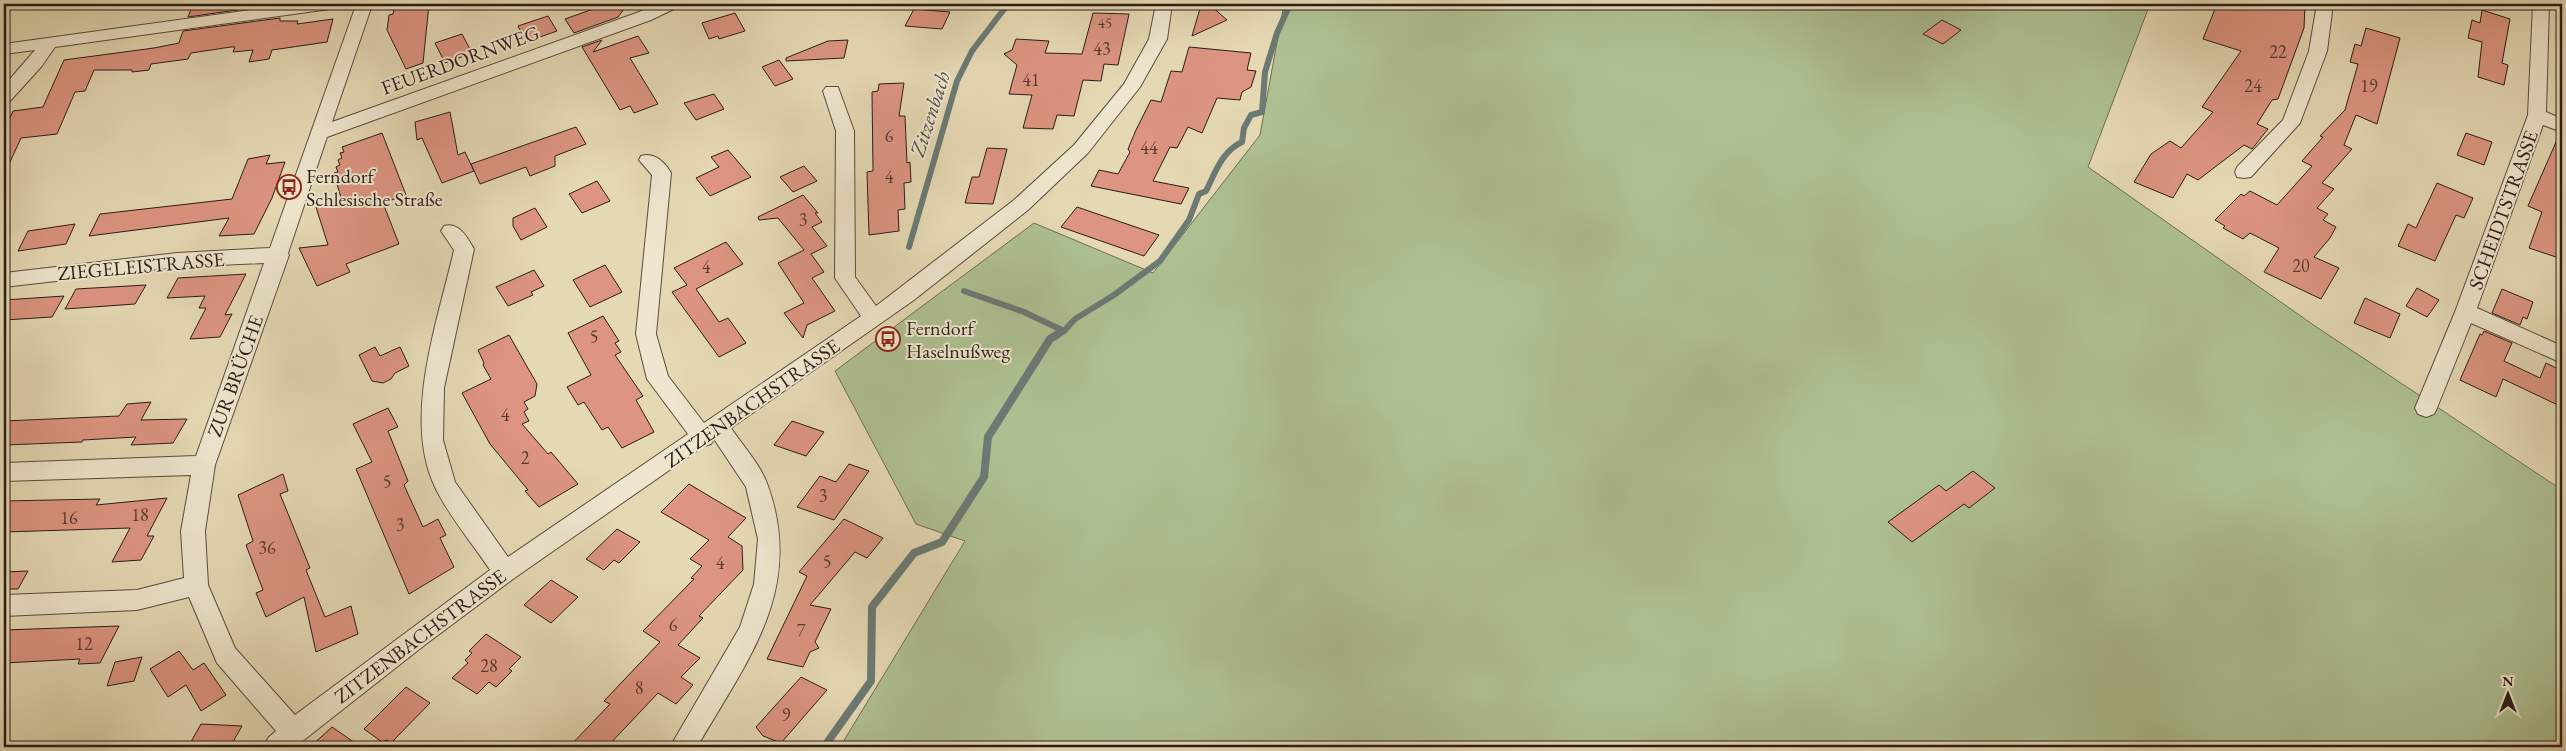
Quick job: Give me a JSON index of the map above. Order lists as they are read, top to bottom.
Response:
{
  "streets": {
    "street": [
      "FEUERDORNWEG",
      "SCHEIDTSTRASSE",
      "ZIEGELEISTRASSE",
      "ZUR BRÜCHE",
      "ZITZENBACHSTRASSE"
    ]
  },
  "crossings": [
    ["FEUERDORNWEG", "ZUR BRÜCHE"],
    ["ZIEGELEISTRASSE", "ZUR BRÜCHE"],
    ["ZUR BRÜCHE", "ZITZENBACHSTRASSE"]
  ],
  "water": ["Zitzenbach"],
  "places": {
    "bus stop": ["Ferndorf Schlesische Straße", "Ferndorf Haselnußweg"]
  },
  "house_numbers": [
    "45",
    "43",
    "22",
    "41",
    "24",
    "19",
    "6",
    "44",
    "4",
    "3",
    "20",
    "4",
    "5",
    "4",
    "2",
    "5",
    "3",
    "18",
    "16",
    "3",
    "36",
    "5",
    "4",
    "6",
    "7",
    "12",
    "28",
    "8",
    "9"
  ],
  "north": "top"
}
